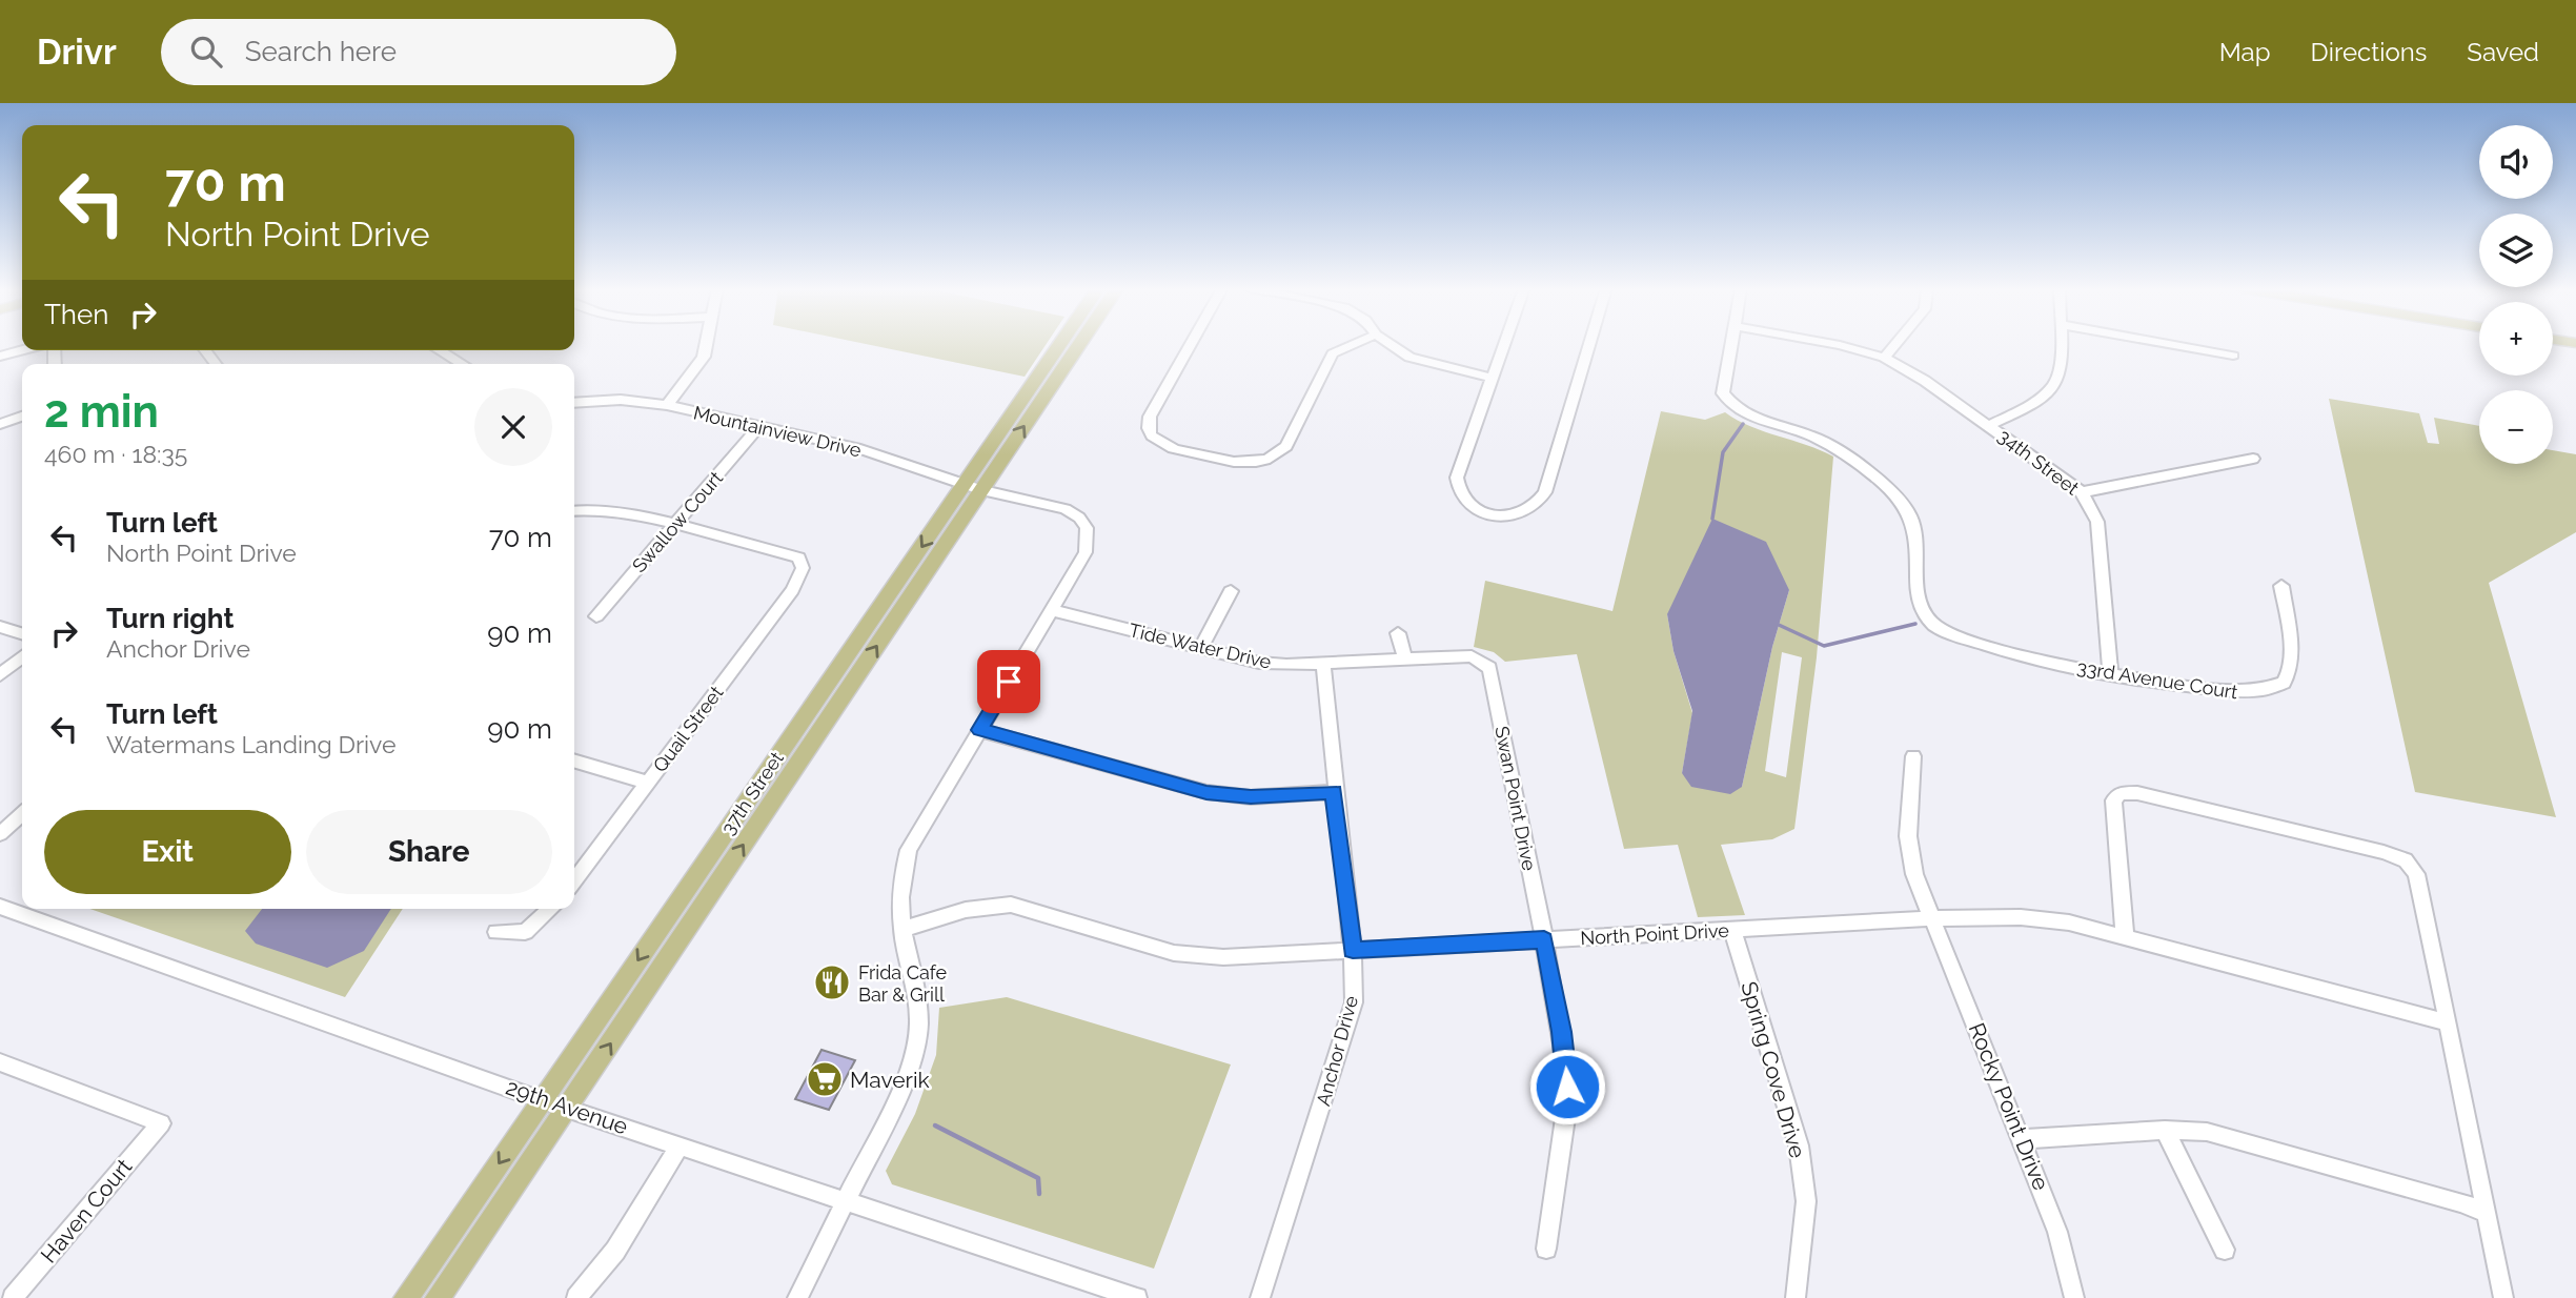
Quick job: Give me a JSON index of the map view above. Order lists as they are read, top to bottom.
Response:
{
  "streets": {
    "main road": ["37th Street"],
    "street": [
      "Mountainview Drive",
      "34th Street",
      "Swallow Court",
      "Tide Water Drive",
      "33rd Avenue Court",
      "Quail Street",
      "Swan Point Drive",
      "North Point Drive",
      "Anchor Drive",
      "Spring Cove Drive",
      "29th Avenue",
      "Rocky Point Drive",
      "Haven Court"
    ]
  },
  "crossings": [
    ["Mountainview Drive", "Swallow Court"],
    ["Mountainview Drive", "Tide Water Drive"],
    ["Mountainview Drive", "37th Street"],
    ["34th Street", "33rd Avenue Court"],
    ["Swallow Court", "Quail Street"],
    ["Tide Water Drive", "Swan Point Drive"],
    ["Tide Water Drive", "Anchor Drive"],
    ["37th Street", "29th Avenue"],
    ["Swan Point Drive", "North Point Drive"],
    ["North Point Drive", "Anchor Drive"],
    ["North Point Drive", "Spring Cove Drive"],
    ["North Point Drive", "Rocky Point Drive"]
  ],
  "places": {
    "restaurant": ["Frida Cafe Bar & Grill"],
    "supermarket": ["Maverik"]
  },
  "page": {
    "header": "Drivr",
    "search": "Search here",
    "nav": ["Map", "Directions", "Saved"],
    "map_buttons": ["+", "−"],
    "turn": ["70 m", "North Point Drive"],
    "then": "Then",
    "heading": ["2 min", "460 m · 18:35"],
    "list": [
      {
        "name": "Turn left",
        "note": "North Point Drive",
        "value": "70 m"
      },
      {
        "name": "Turn right",
        "note": "Anchor Drive",
        "value": "90 m"
      },
      {
        "name": "Turn left",
        "note": "Watermans Landing Drive",
        "value": "90 m"
      }
    ],
    "buttons": ["Exit", "Share"]
  }
}
